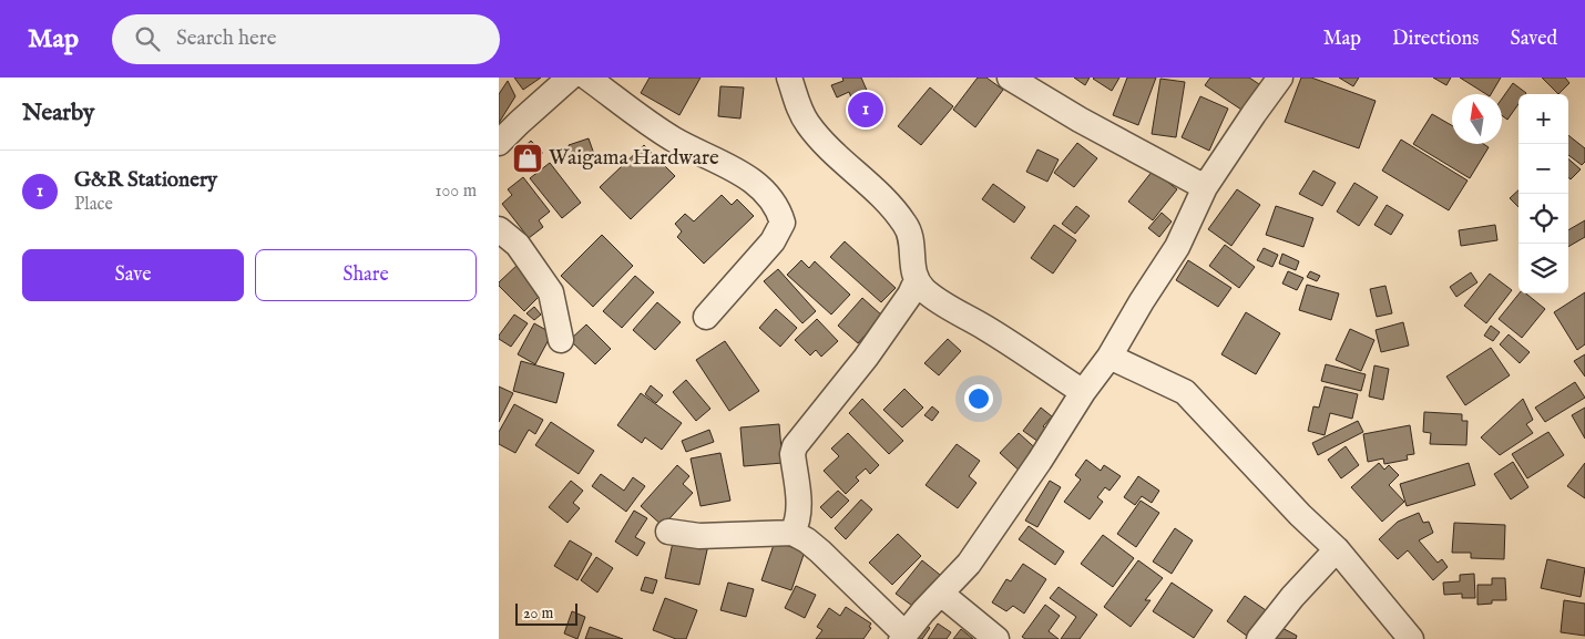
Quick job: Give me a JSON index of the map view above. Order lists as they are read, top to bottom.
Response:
{
  "places": {
    "shop": ["Waigama Hardware"]
  },
  "scale_bar": "20 m",
  "north": "top",
  "page": {
    "header": "Map",
    "search": "Search here",
    "nav": ["Map", "Directions", "Saved"],
    "heading": "Nearby",
    "pins": "1",
    "map_buttons": ["+", "−"],
    "list": [
      {
        "mark": "1",
        "name": "G&R Stationery",
        "note": "Place",
        "value": "100 m"
      }
    ],
    "buttons": ["Save", "Share"],
    "scale": "20 m"
  }
}
